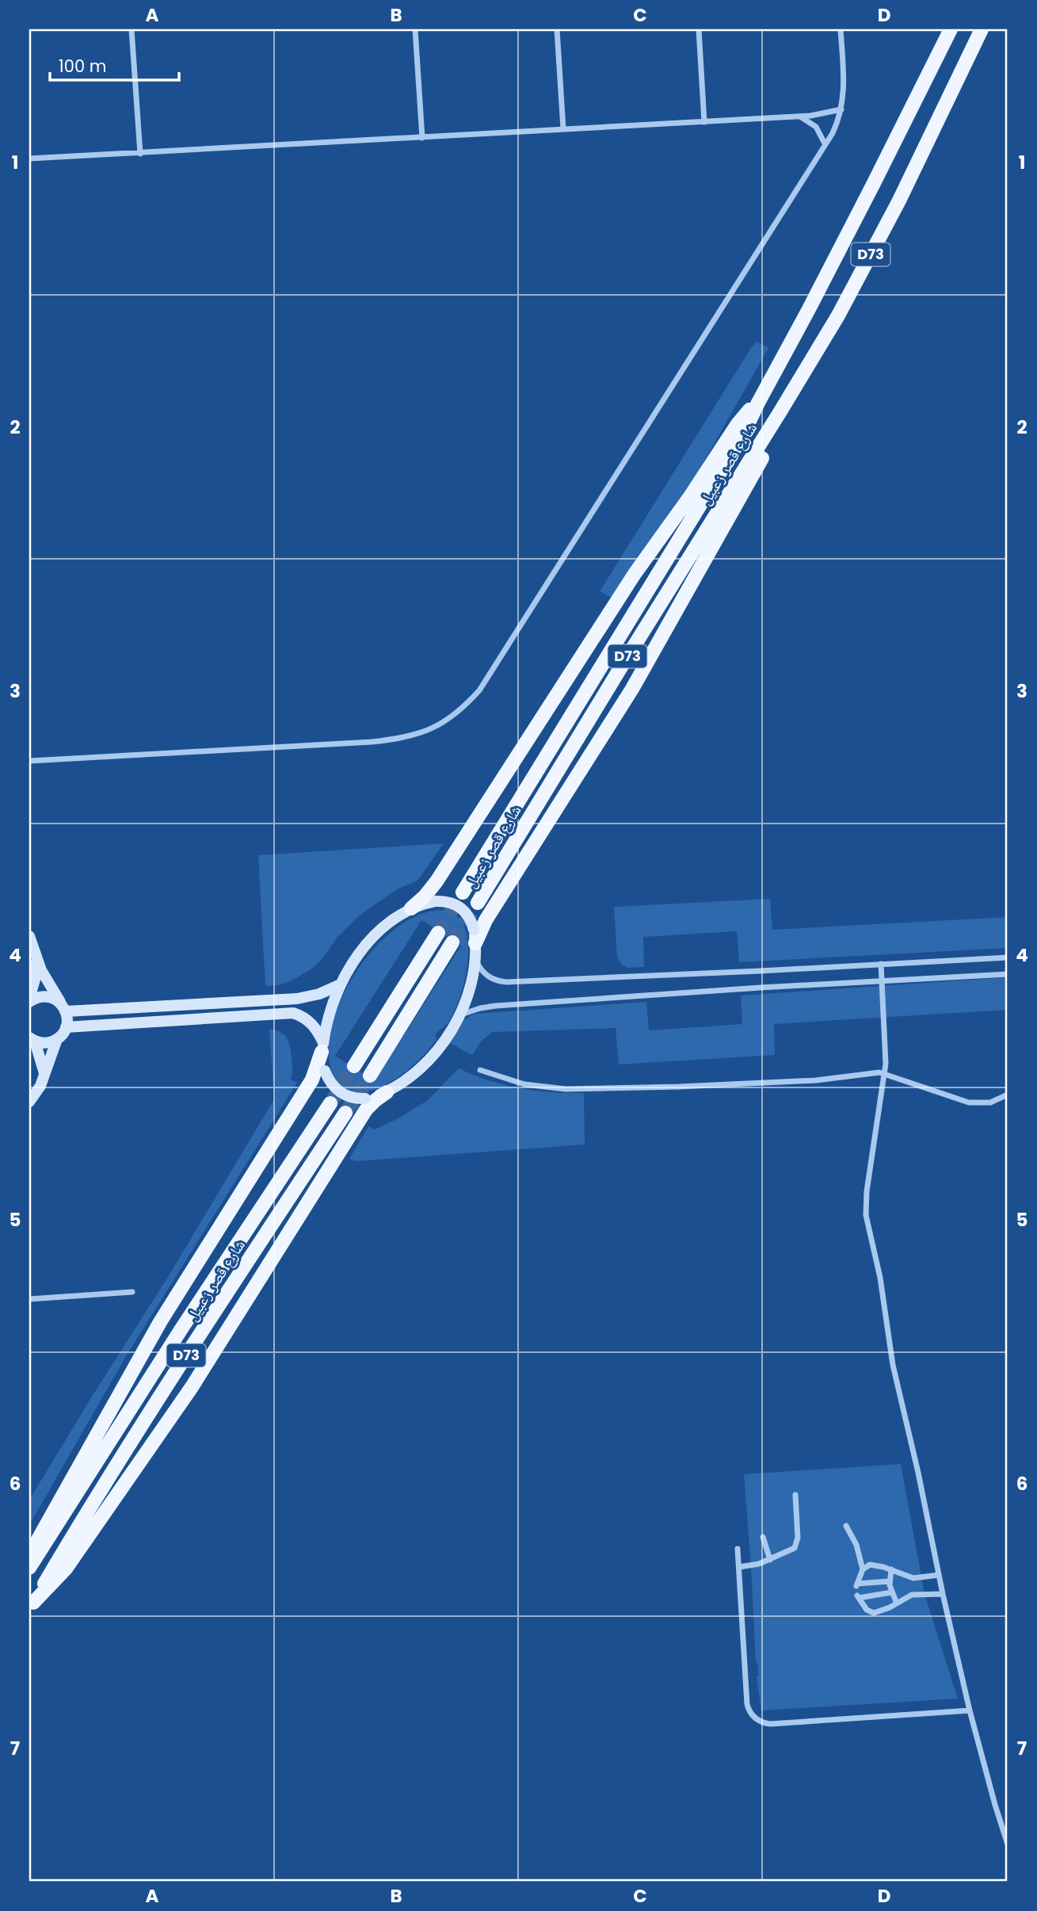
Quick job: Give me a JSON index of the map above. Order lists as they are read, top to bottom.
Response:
{
  "streets": {
    "main road": ["D73", "شارع قصر زعبيل"]
  },
  "scale_bar": "100 m",
  "grid": {
    "columns": [
      "A",
      "B",
      "C",
      "D"
    ],
    "rows": [
      "1",
      "2",
      "3",
      "4",
      "5",
      "6",
      "7"
    ]
  }
}
